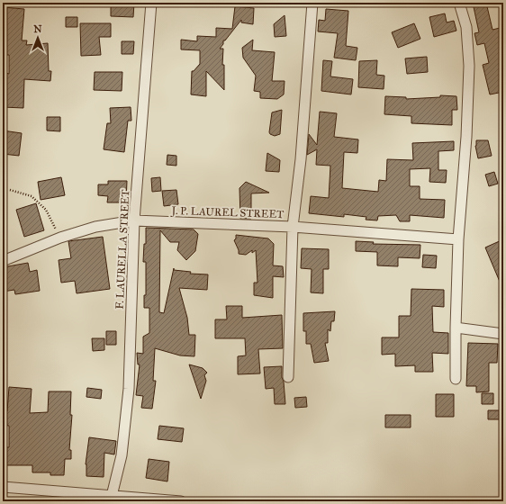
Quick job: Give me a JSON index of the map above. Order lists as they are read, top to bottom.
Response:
{
  "streets": {
    "street": ["J. P. LAUREL STREET", "F. LAURELLA STREET"]
  },
  "crossings": [
    ["J. P. LAUREL STREET", "F. LAURELLA STREET"]
  ],
  "north": "top"
}
